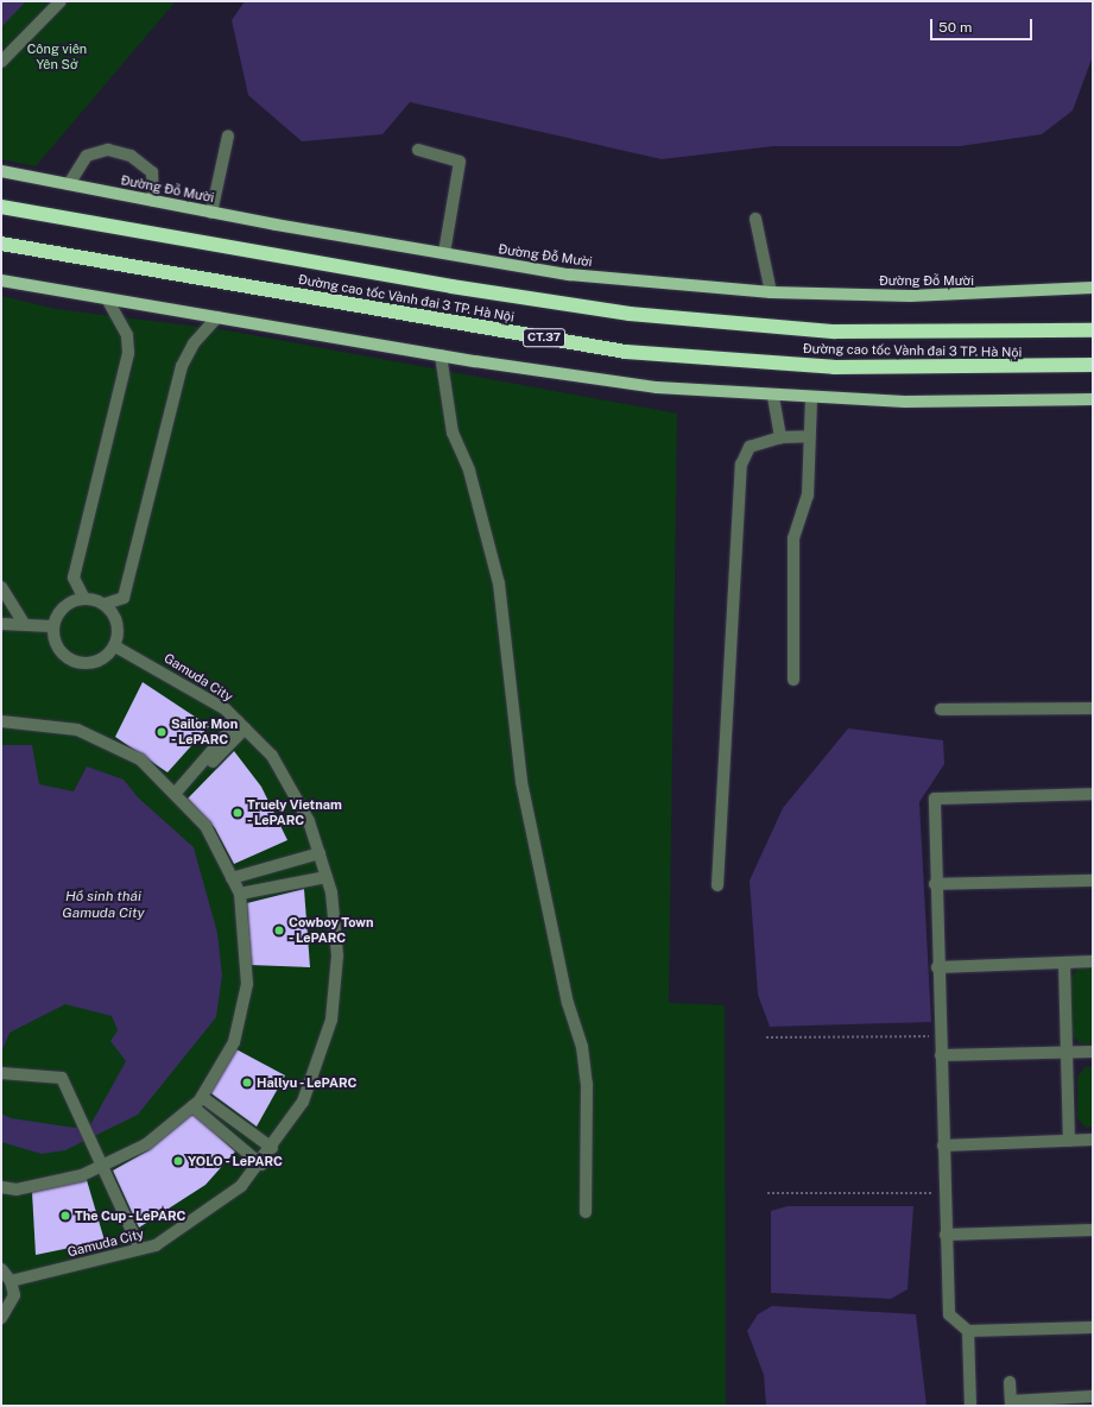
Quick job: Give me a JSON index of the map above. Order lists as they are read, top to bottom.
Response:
{
  "streets": {
    "highway": ["Đường cao tốc Vành đai 3 TP. Hà Nội", "CT.37"],
    "main road": ["Đường Đỗ Mười"],
    "street": ["Gamuda City"]
  },
  "water": ["Hồ sinh thái Gamuda City"],
  "parks": ["Công viên Yên Sở"],
  "places": [
    "Sailor Mon - LePARC",
    "Truely Vietnam - LePARC",
    "Cowboy Town - LePARC",
    "Hallyu - LePARC",
    "YOLO - LePARC",
    "The Cup - LePARC"
  ],
  "scale_bar": "50 m"
}
